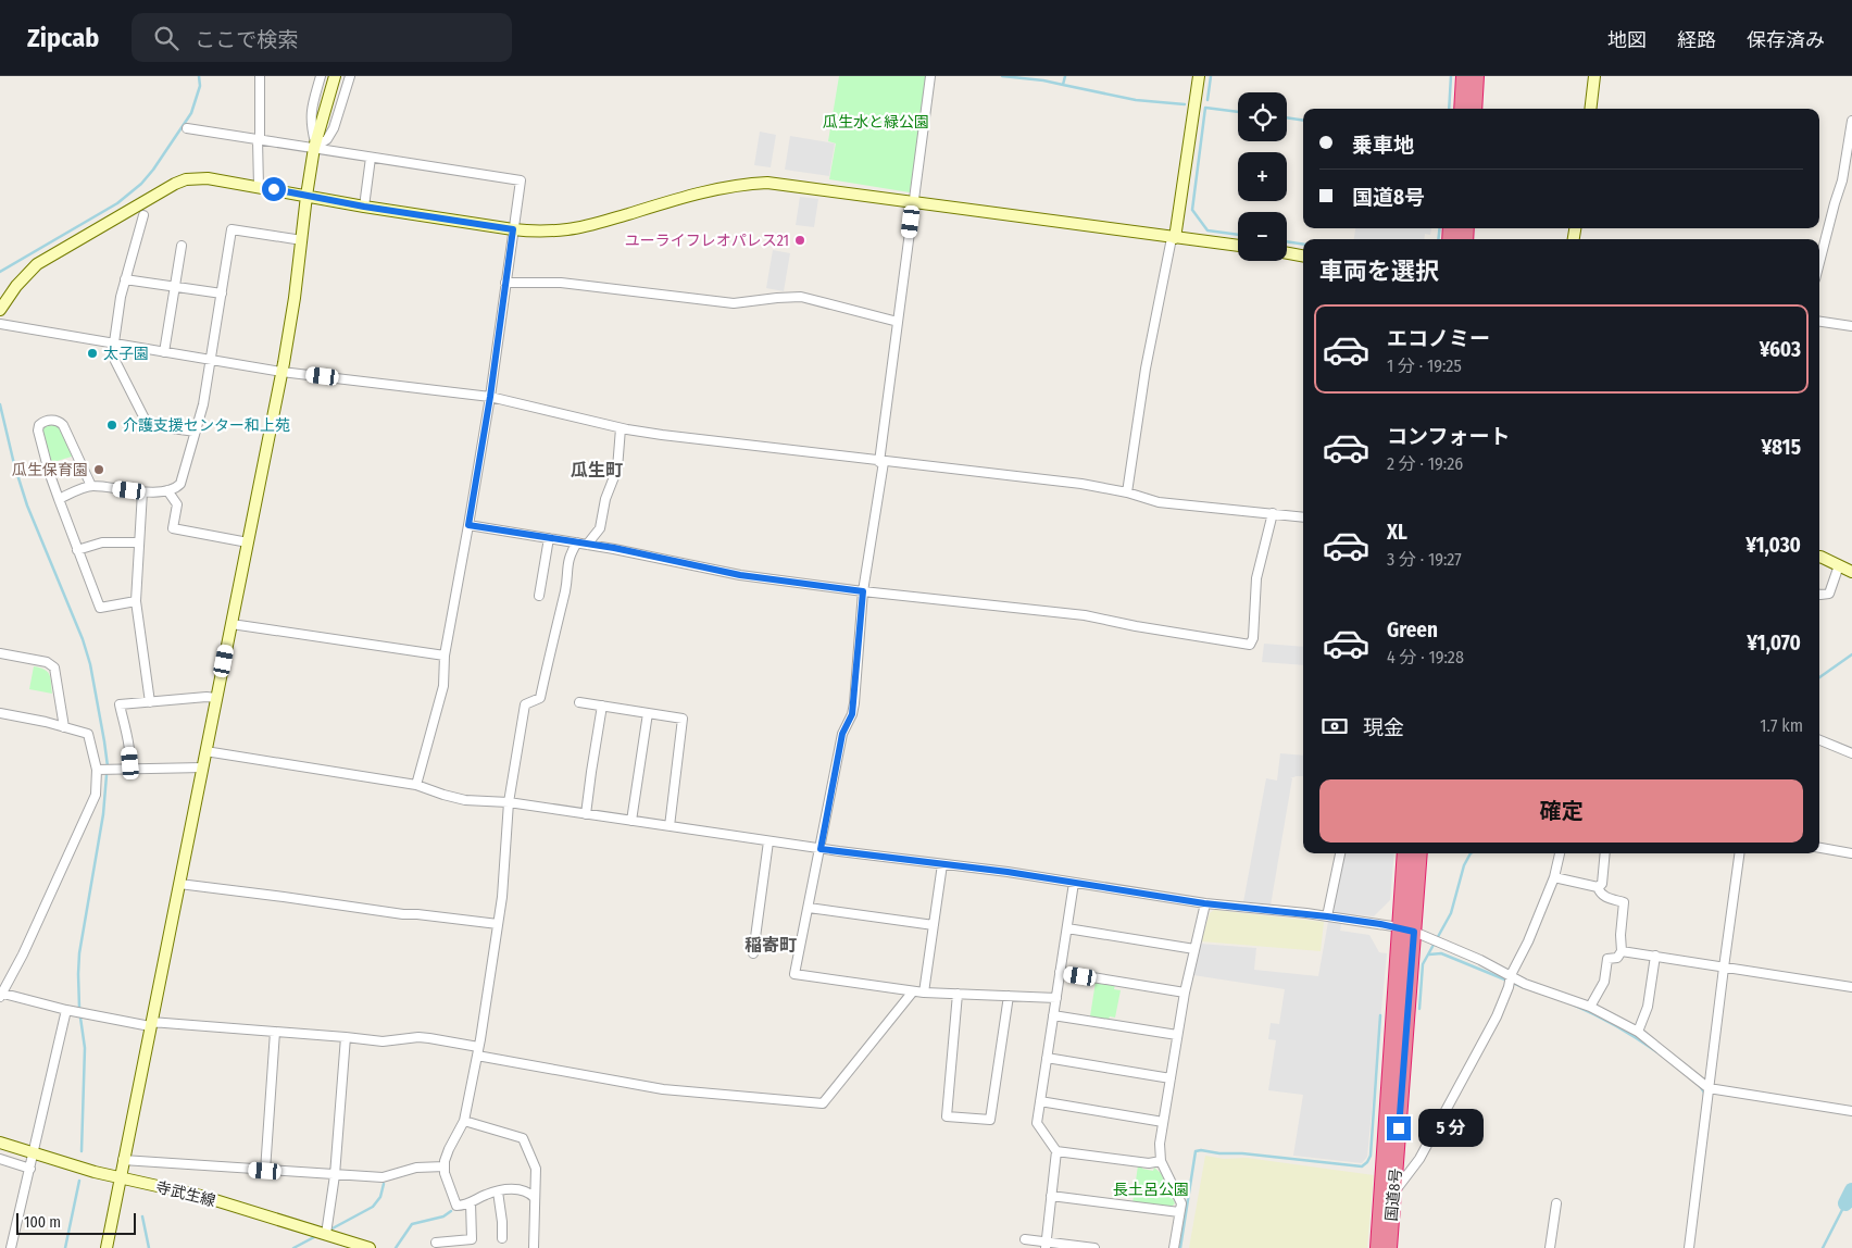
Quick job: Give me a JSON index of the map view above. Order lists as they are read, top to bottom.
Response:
{
  "streets": {
    "highway": ["国道8号"],
    "street": ["寺武生線"]
  },
  "districts": ["瓜生町", "稲寄町"],
  "parks": ["瓜生水と緑公園", "長土呂公園"],
  "places": [
    "ユーライフレオパレス21",
    "太子園",
    "介護支援センター和上苑",
    "瓜生保育園"
  ],
  "scale_bar": "100 m",
  "page": {
    "header": "Zipcab",
    "search": "ここで検索",
    "nav": ["地図", "経路", "保存済み"],
    "map_buttons": ["+", "−"],
    "banner": ["乗車地", "国道8号"],
    "heading": "車両を選択",
    "list": [
      {
        "name": "エコノミー",
        "note": "1 分 · 19:25",
        "value": "¥603"
      },
      {
        "name": "コンフォート",
        "note": "2 分 · 19:26",
        "value": "¥815"
      },
      {
        "name": "XL",
        "note": "3 分 · 19:27",
        "value": "¥1,030"
      },
      {
        "name": "Green",
        "note": "4 分 · 19:28",
        "value": "¥1,070"
      }
    ],
    "pay": ["現金", "1.7 km"],
    "buttons": "確定",
    "bubble": "5 分",
    "scale": "100 m"
  }
}
